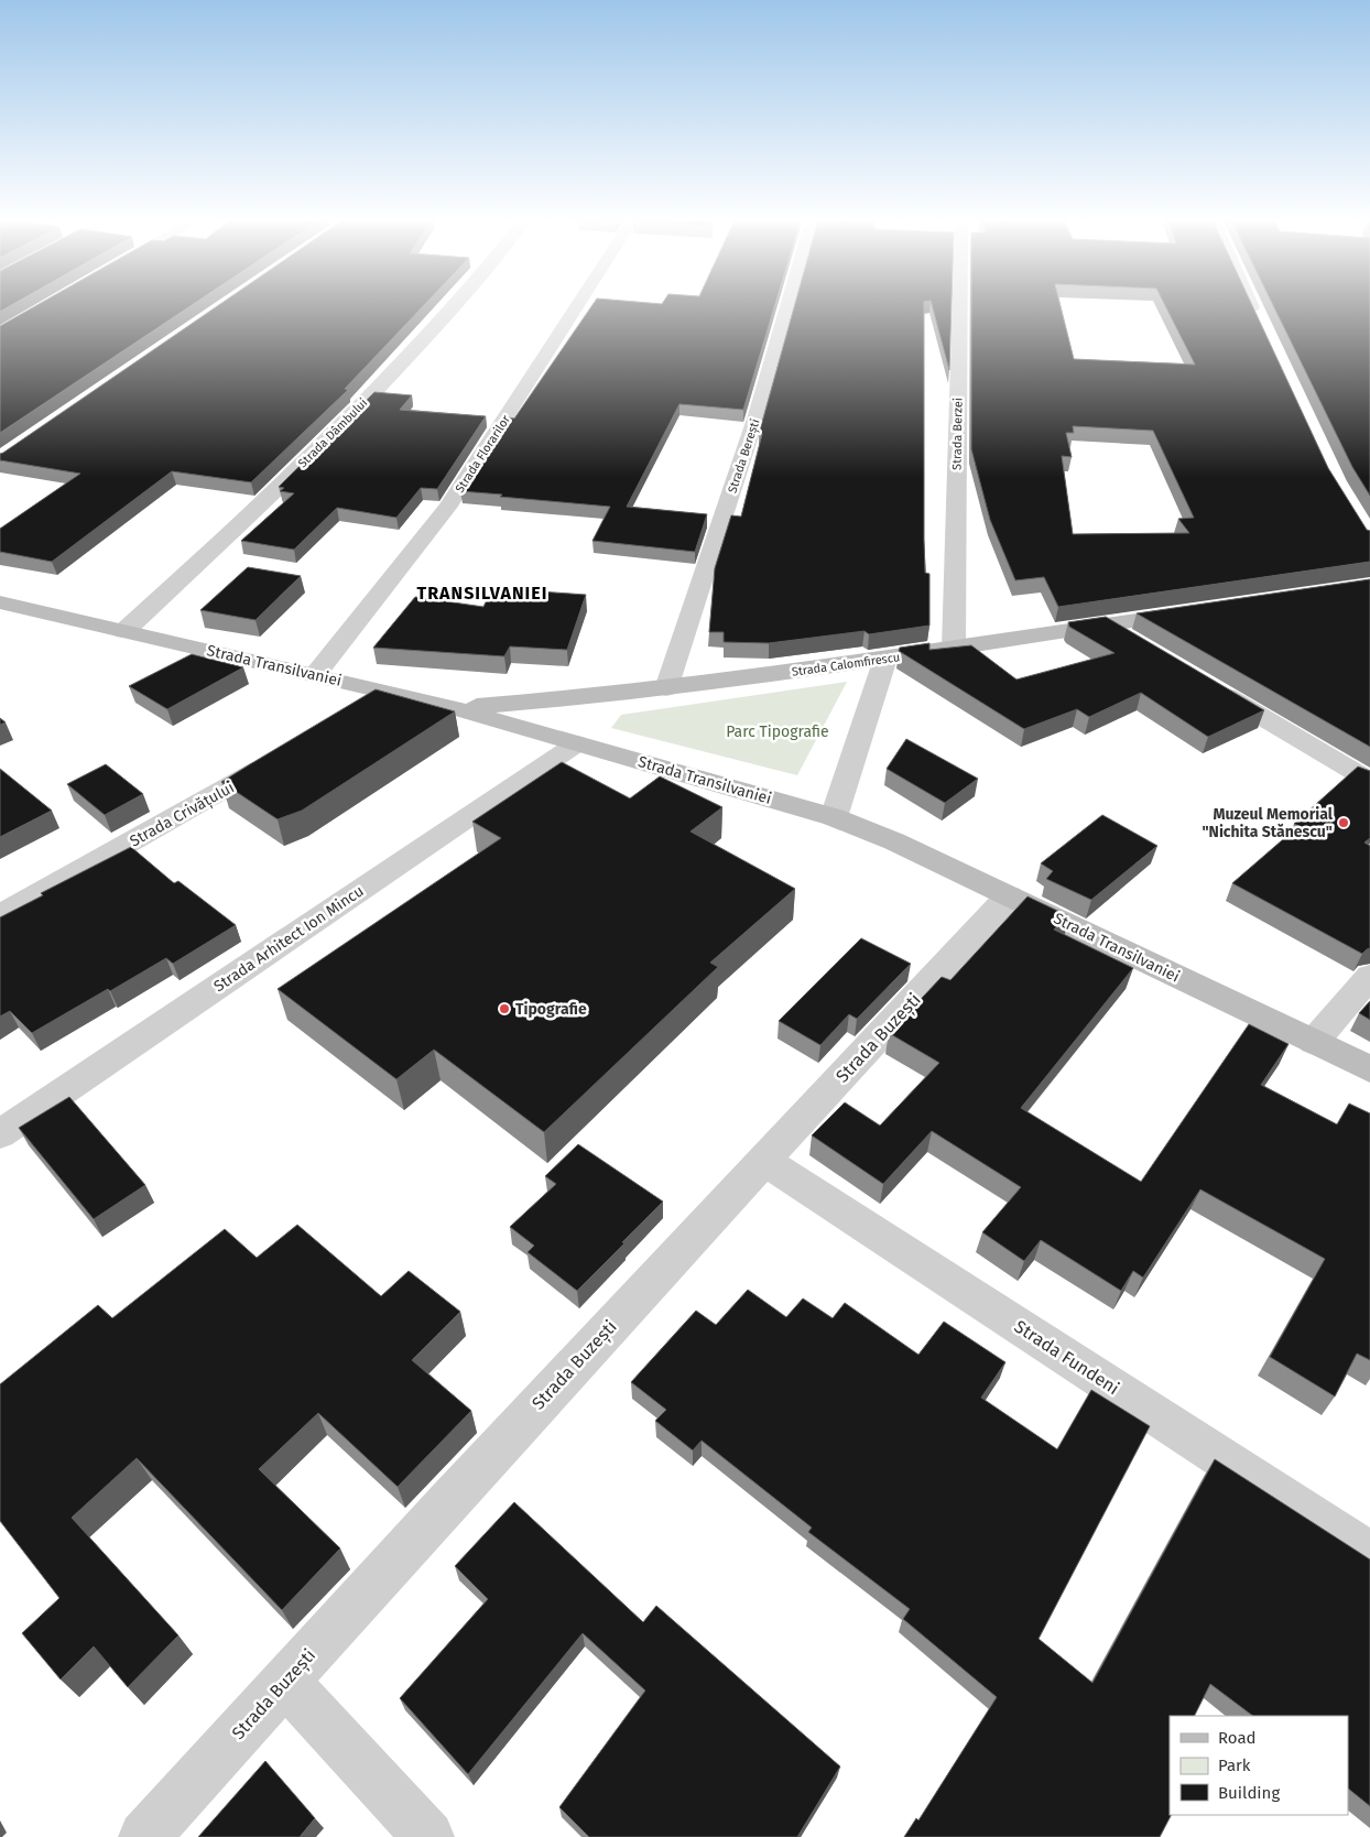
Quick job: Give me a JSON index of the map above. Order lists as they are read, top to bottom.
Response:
{
  "streets": {
    "main road": ["Strada Calomfirescu", "Strada Transilvaniei"],
    "street": [
      "Strada Dâmbului",
      "Strada Berzei",
      "Strada Florarilor",
      "Strada Berești",
      "Strada Crivățului",
      "Strada Arhitect Ion Mincu",
      "Strada Buzești",
      "Strada Fundeni"
    ]
  },
  "crossings": [
    ["Strada Dâmbului", "Strada Transilvaniei"],
    ["Strada Berzei", "Strada Calomfirescu"],
    ["Strada Florarilor", "Strada Transilvaniei"],
    ["Strada Berești", "Strada Calomfirescu"],
    ["Strada Calomfirescu", "Strada Transilvaniei"],
    ["Strada Transilvaniei", "Strada Arhitect Ion Mincu"],
    ["Strada Transilvaniei", "Strada Buzești"],
    ["Strada Buzești", "Strada Fundeni"]
  ],
  "districts": ["TRANSILVANIEI"],
  "parks": ["Parc Tipografie"],
  "places": ["Muzeul Memorial \"Nichita Stănescu\"", "Tipografie"],
  "legend": ["Road", "Park", "Building"]
}
